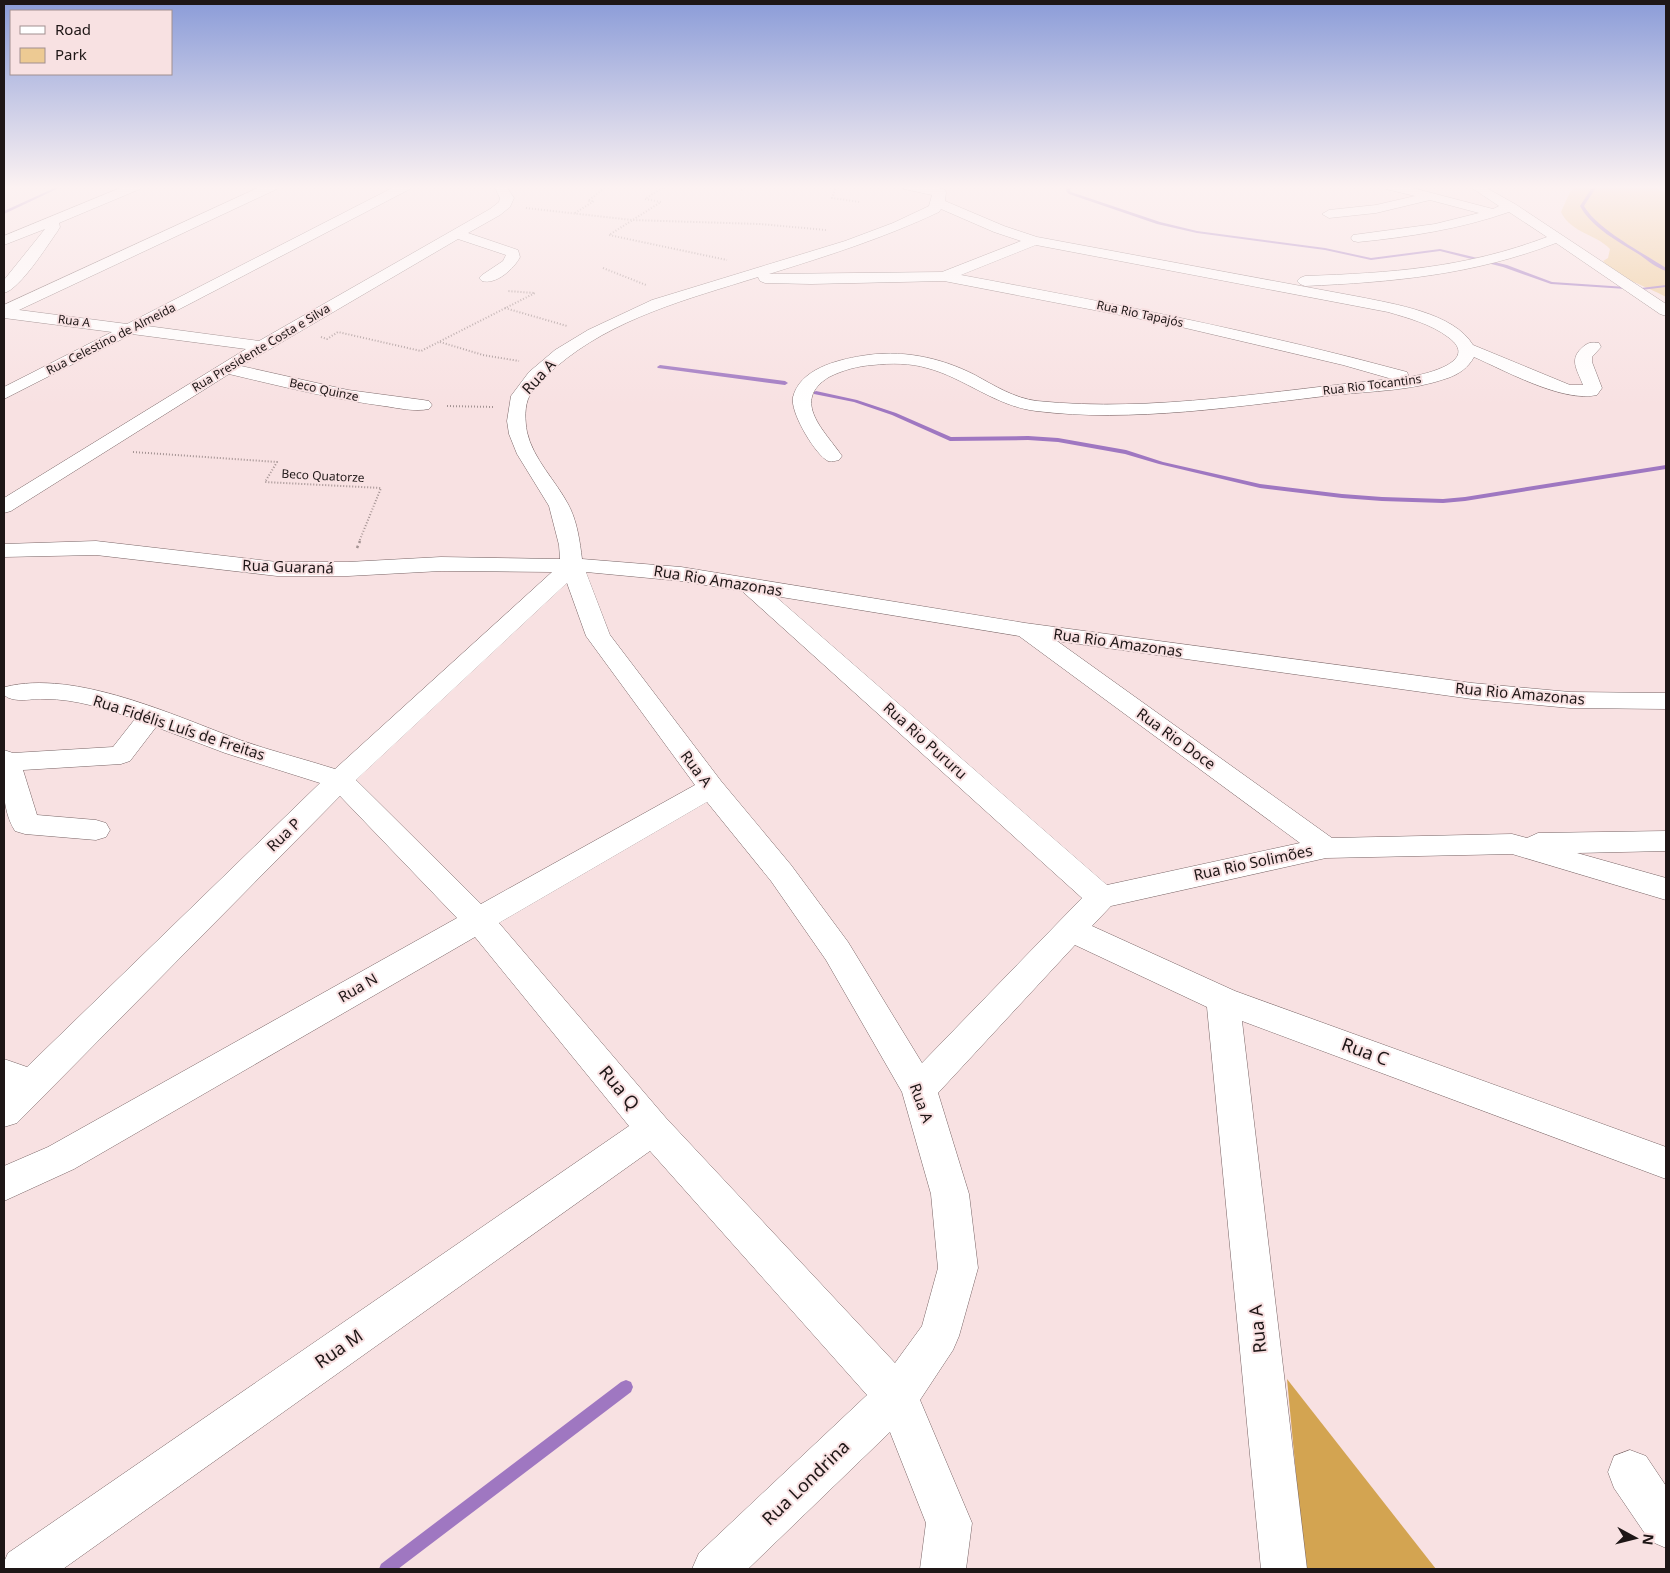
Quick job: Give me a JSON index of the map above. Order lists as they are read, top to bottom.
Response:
{
  "streets": {
    "street": [
      "Rua Rio Tapajós",
      "Rua A",
      "Rua Celestino de Almeida",
      "Rua Presidente Costa e Silva",
      "Rua Rio Tocantins",
      "Beco Quinze",
      "Rua Guaraná",
      "Rua Rio Amazonas",
      "Rua Fidélis Luís de Freitas",
      "Rua Rio Doce",
      "Rua Rio Pururu",
      "Rua P",
      "Rua Rio Solimões",
      "Rua N",
      "Rua C",
      "Rua Q",
      "Rua M",
      "Rua Londrina"
    ],
    "path": ["Beco Quatorze"]
  },
  "crossings": [
    ["Rua Rio Tapajós", "Rua A"],
    ["Rua Rio Tapajós", "Rua Rio Tocantins"],
    ["Rua A", "Rua Celestino de Almeida"],
    ["Rua A", "Rua Presidente Costa e Silva"],
    ["Rua A", "Rua Guaraná"],
    ["Rua A", "Rua Rio Amazonas"],
    ["Rua A", "Rua P"],
    ["Rua A", "Rua N"],
    ["Rua A", "Rua C"],
    ["Rua A", "Rua Q"],
    ["Rua A", "Rua Londrina"],
    ["Rua Presidente Costa e Silva", "Beco Quinze"],
    ["Rua Presidente Costa e Silva", "Beco Quatorze"],
    ["Beco Quatorze", "Rua Guaraná"],
    ["Rua Guaraná", "Rua Rio Amazonas"],
    ["Rua Guaraná", "Rua P"],
    ["Rua Rio Amazonas", "Rua Rio Doce"],
    ["Rua Rio Amazonas", "Rua Rio Pururu"],
    ["Rua Rio Amazonas", "Rua P"],
    ["Rua Fidélis Luís de Freitas", "Rua P"],
    ["Rua Fidélis Luís de Freitas", "Rua Q"],
    ["Rua Rio Doce", "Rua Rio Solimões"],
    ["Rua Rio Pururu", "Rua Rio Solimões"],
    ["Rua P", "Rua Q"],
    ["Rua N", "Rua Q"],
    ["Rua Q", "Rua M"],
    ["Rua Q", "Rua Londrina"]
  ],
  "legend": ["Road", "Park"],
  "north": "right"
}
